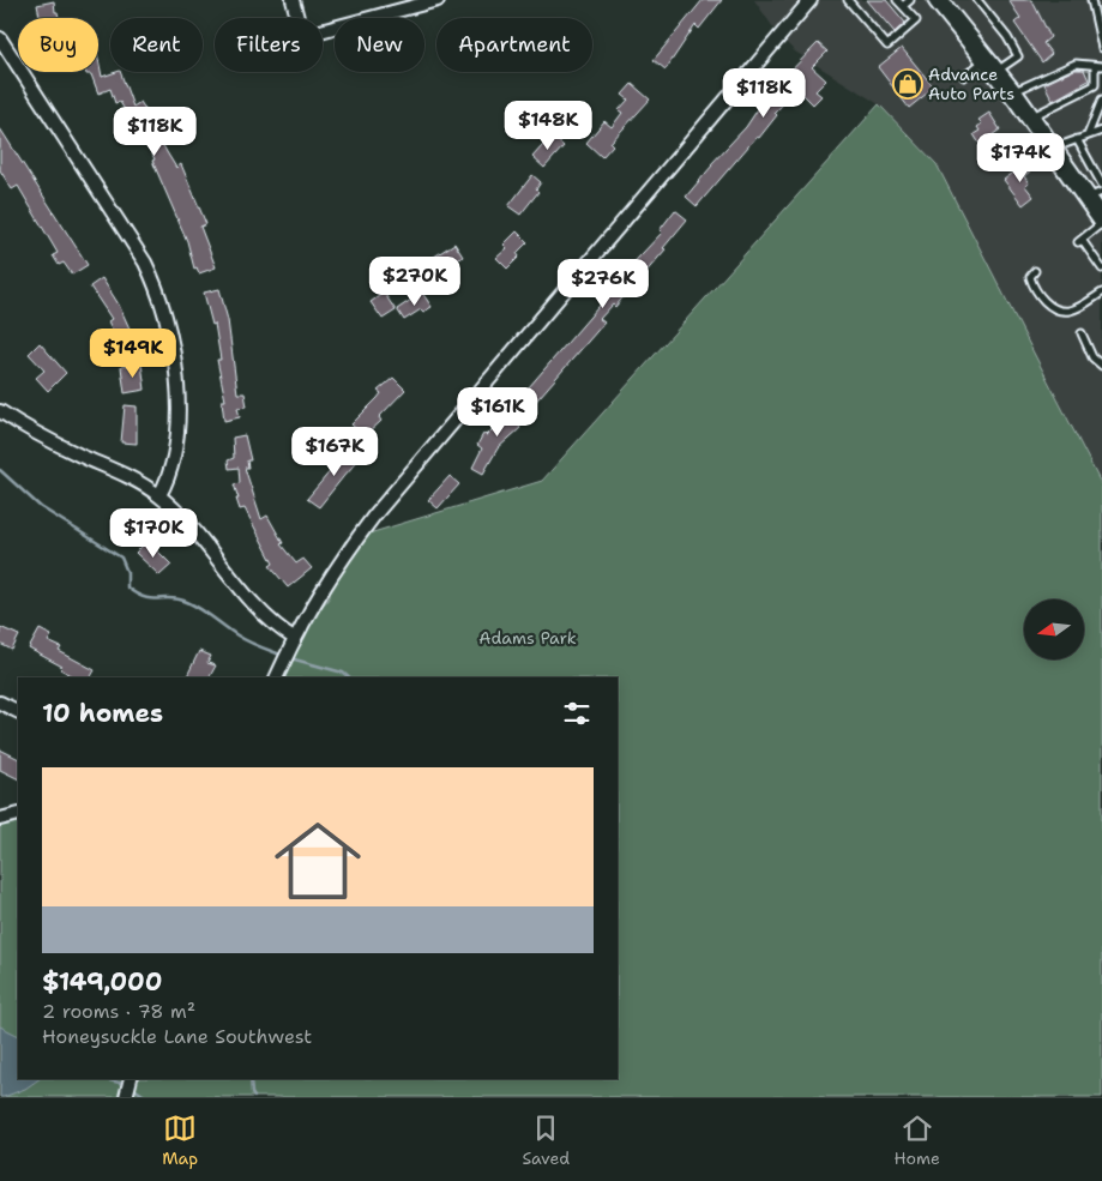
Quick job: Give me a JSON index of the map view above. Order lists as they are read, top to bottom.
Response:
{
  "parks": ["Adams Park"],
  "places": {
    "shop": ["Advance Auto Parts"]
  },
  "north": "left",
  "page": {
    "chip": [
      "Buy",
      "Rent",
      "Filters",
      "New",
      "Apartment"
    ],
    "price": [
      "$118K",
      "$148K",
      "$118K",
      "$174K",
      "$270K",
      "$276K",
      "$149K",
      "$161K",
      "$167K",
      "$170K"
    ],
    "heading": "10 homes",
    "list": [
      {
        "name": "$149,000",
        "note": "2 rooms · 78 m² · Honeysuckle Lane Southwest"
      }
    ],
    "tabs": ["Map", "Saved", "Home"]
  }
}
